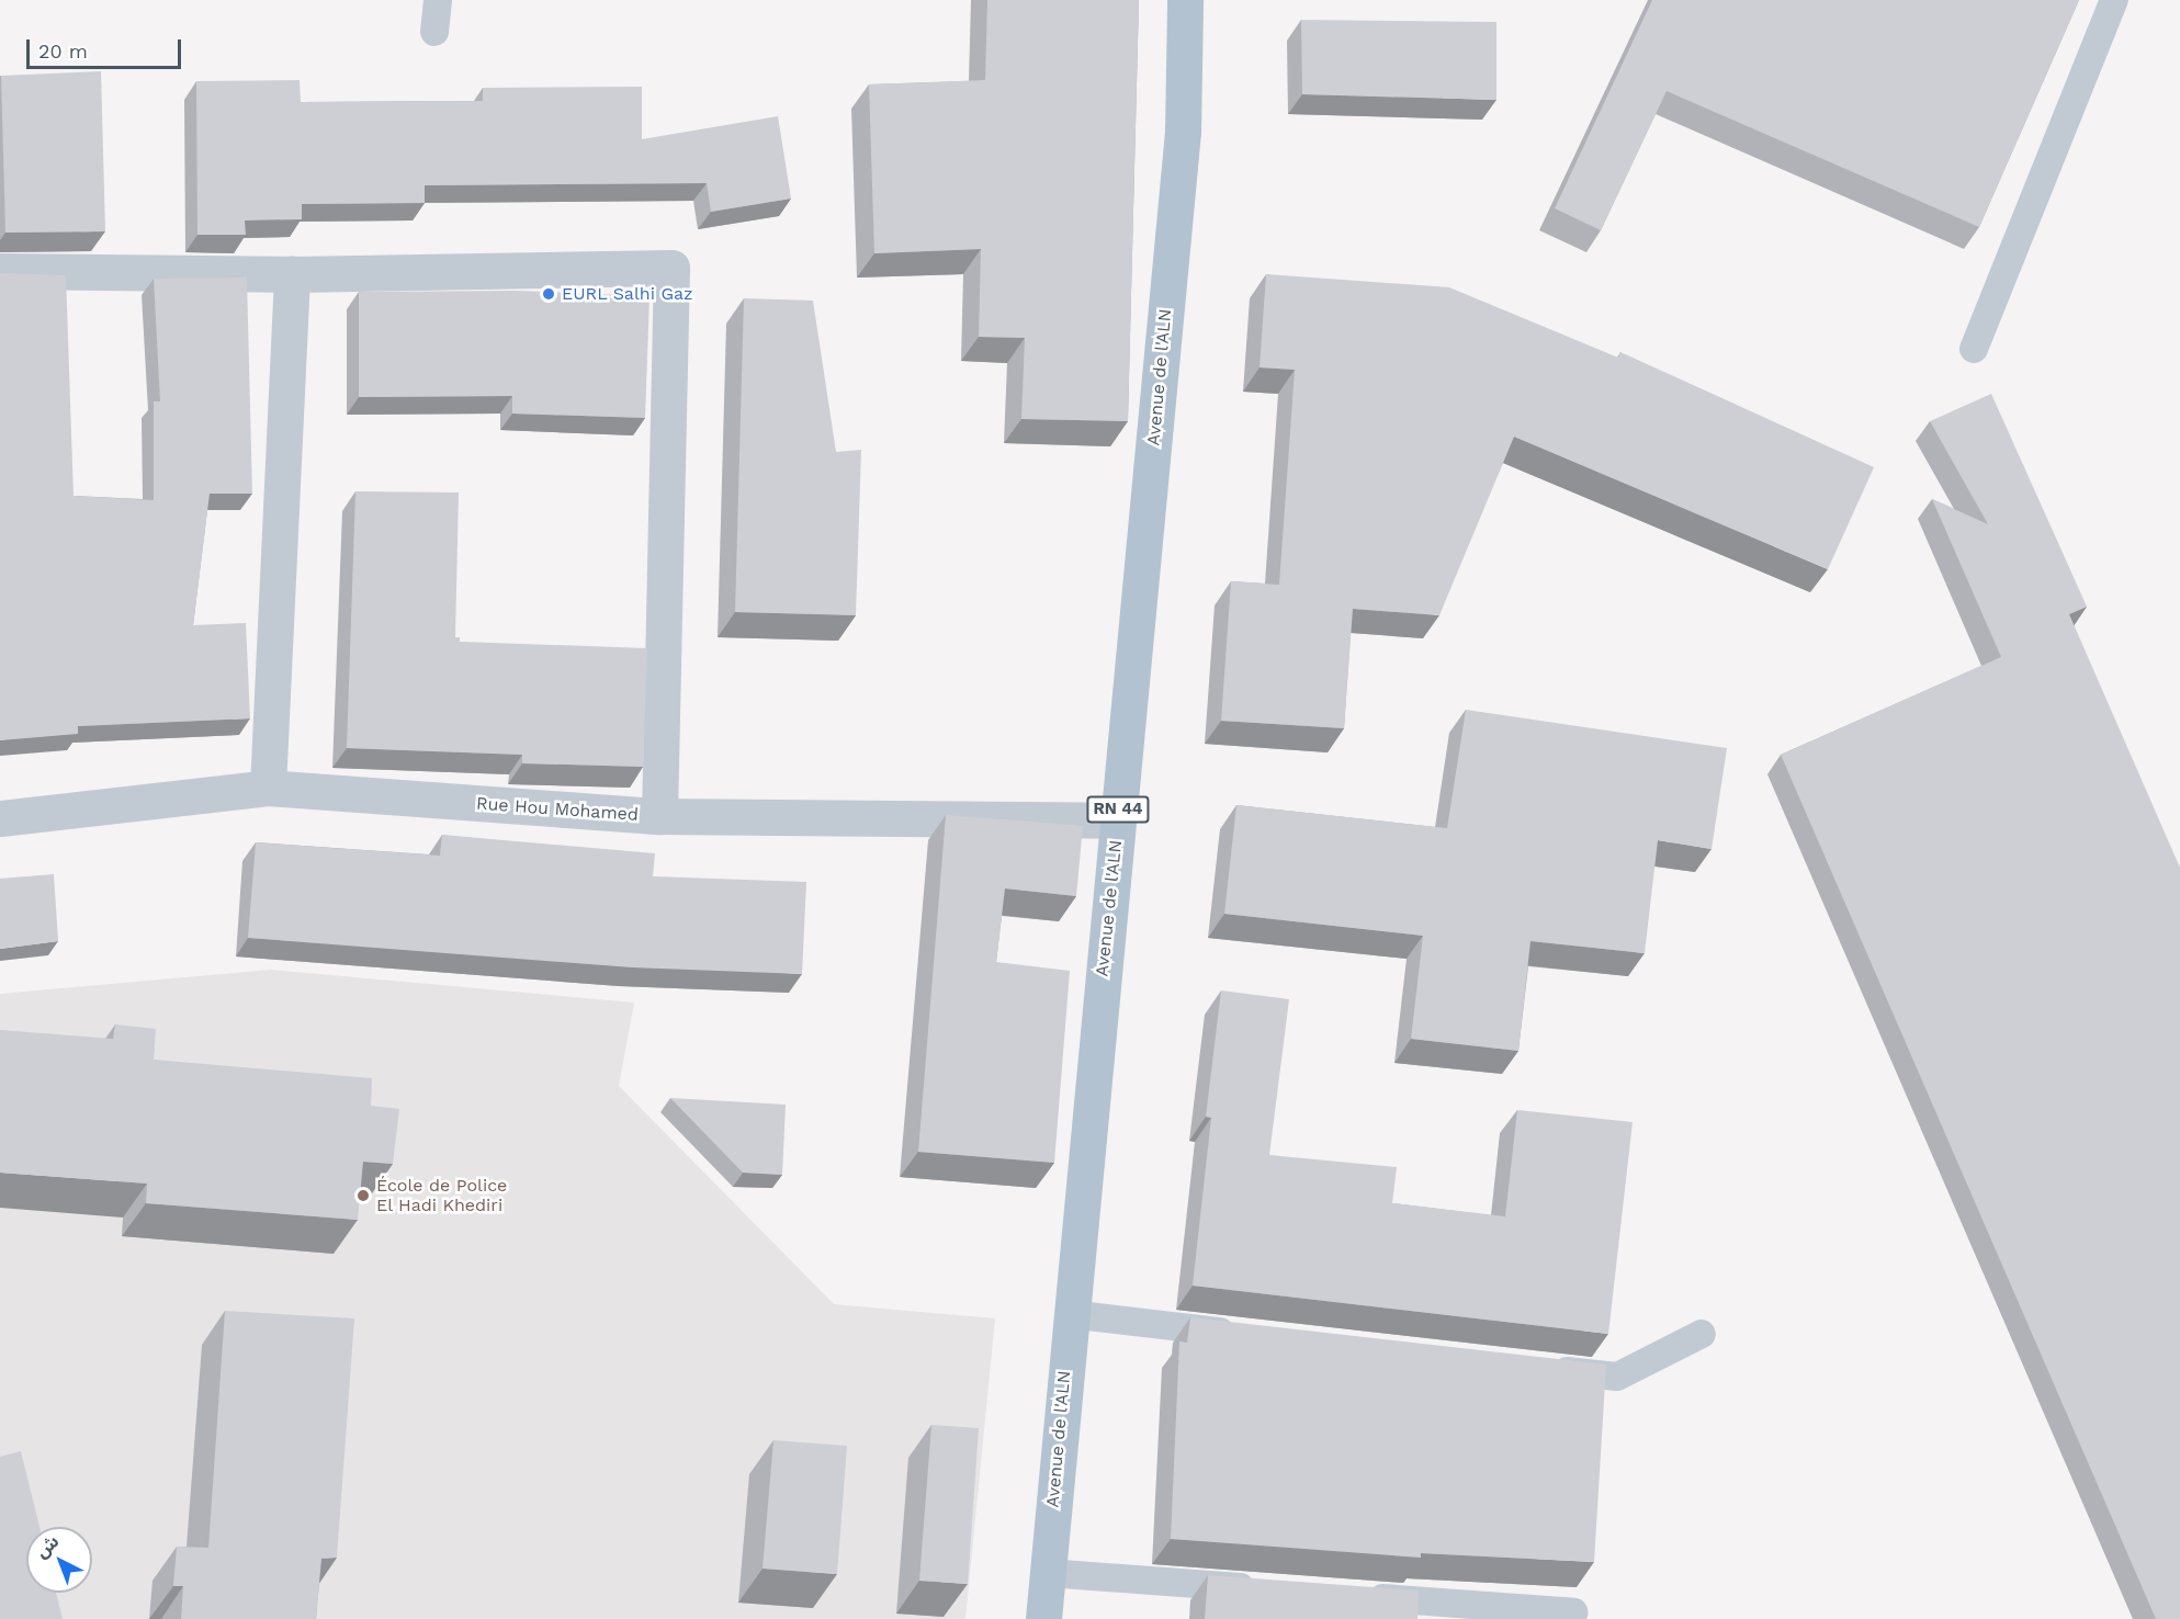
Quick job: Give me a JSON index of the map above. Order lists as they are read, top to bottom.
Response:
{
  "streets": {
    "main road": ["Avenue de l'ALN", "RN 44"],
    "street": ["Rue Hou Mohamed"]
  },
  "crossings": [
    ["Avenue de l'ALN", "Rue Hou Mohamed"]
  ],
  "places": ["EURL Salhi Gaz", "École de Police El Hadi Khediri"],
  "scale_bar": "20 m",
  "north": "top left"
}
